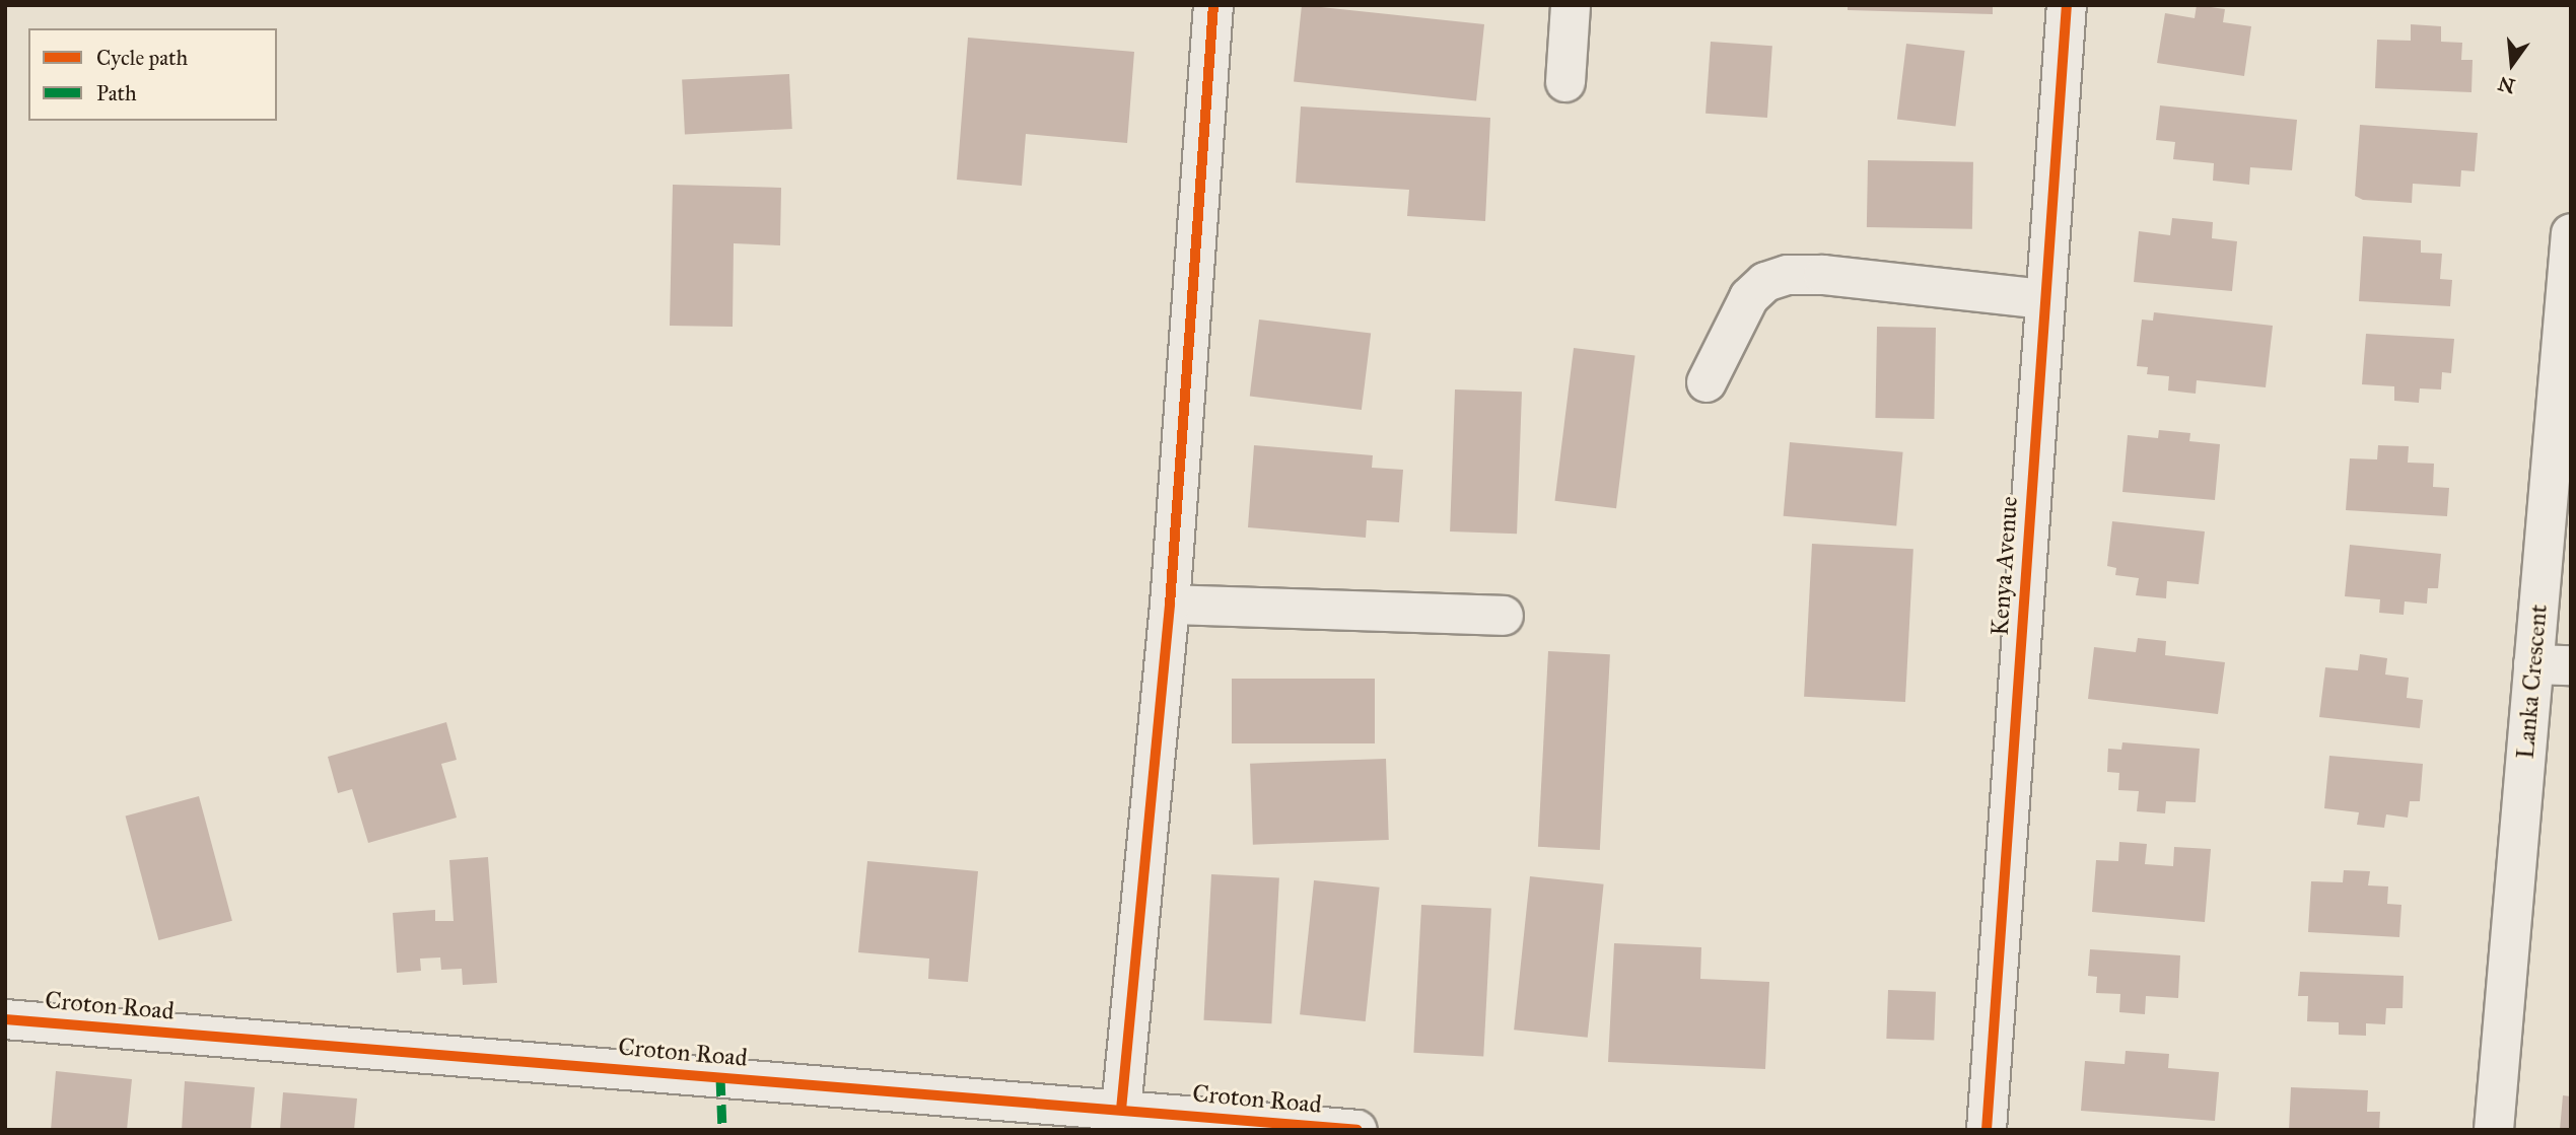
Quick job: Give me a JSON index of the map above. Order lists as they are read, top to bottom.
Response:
{
  "streets": {
    "street": ["Kenya Avenue", "Lanka Crescent", "Croton Road"]
  },
  "legend": ["Cycle path", "Path"],
  "north": "bottom"
}
